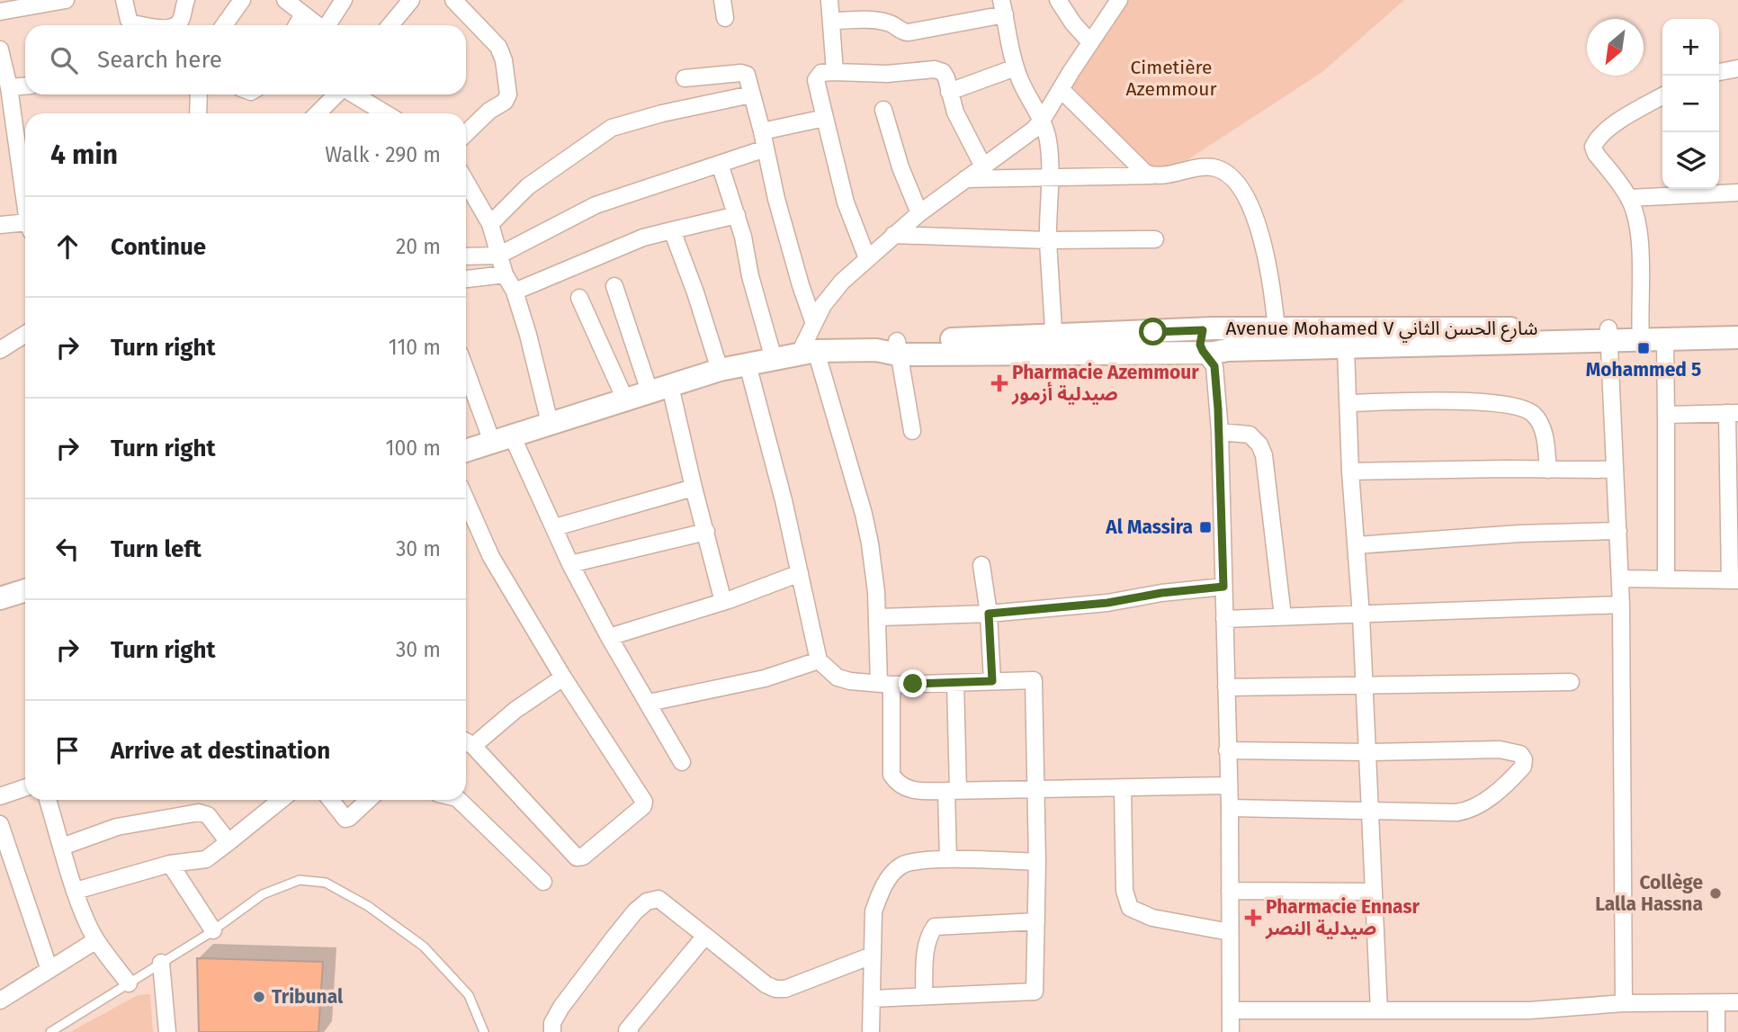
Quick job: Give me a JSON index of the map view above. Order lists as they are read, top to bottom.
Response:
{
  "streets": {
    "main road": ["Avenue Mohamed V شارع الحسن الثاني"]
  },
  "parks": ["Cimetière Azemmour"],
  "places": {
    "transit": ["Mohammed 5", "Al Massira"],
    "health": ["Pharmacie Azemmour صيدلية أزمور", "Pharmacie Ennasr صيدلية النصر"],
    "other": ["Collège Lalla Hassna", "Tribunal"]
  },
  "north": "bottom left",
  "page": {
    "map_buttons": ["+", "−"],
    "search": "Search here",
    "heading": ["4 min", "Walk · 290 m"],
    "list": [
      ["Continue", "20 m"],
      ["Turn right", "110 m"],
      ["Turn right", "100 m"],
      ["Turn left", "30 m"],
      ["Turn right", "30 m"],
      "Arrive at destination"
    ]
  }
}
